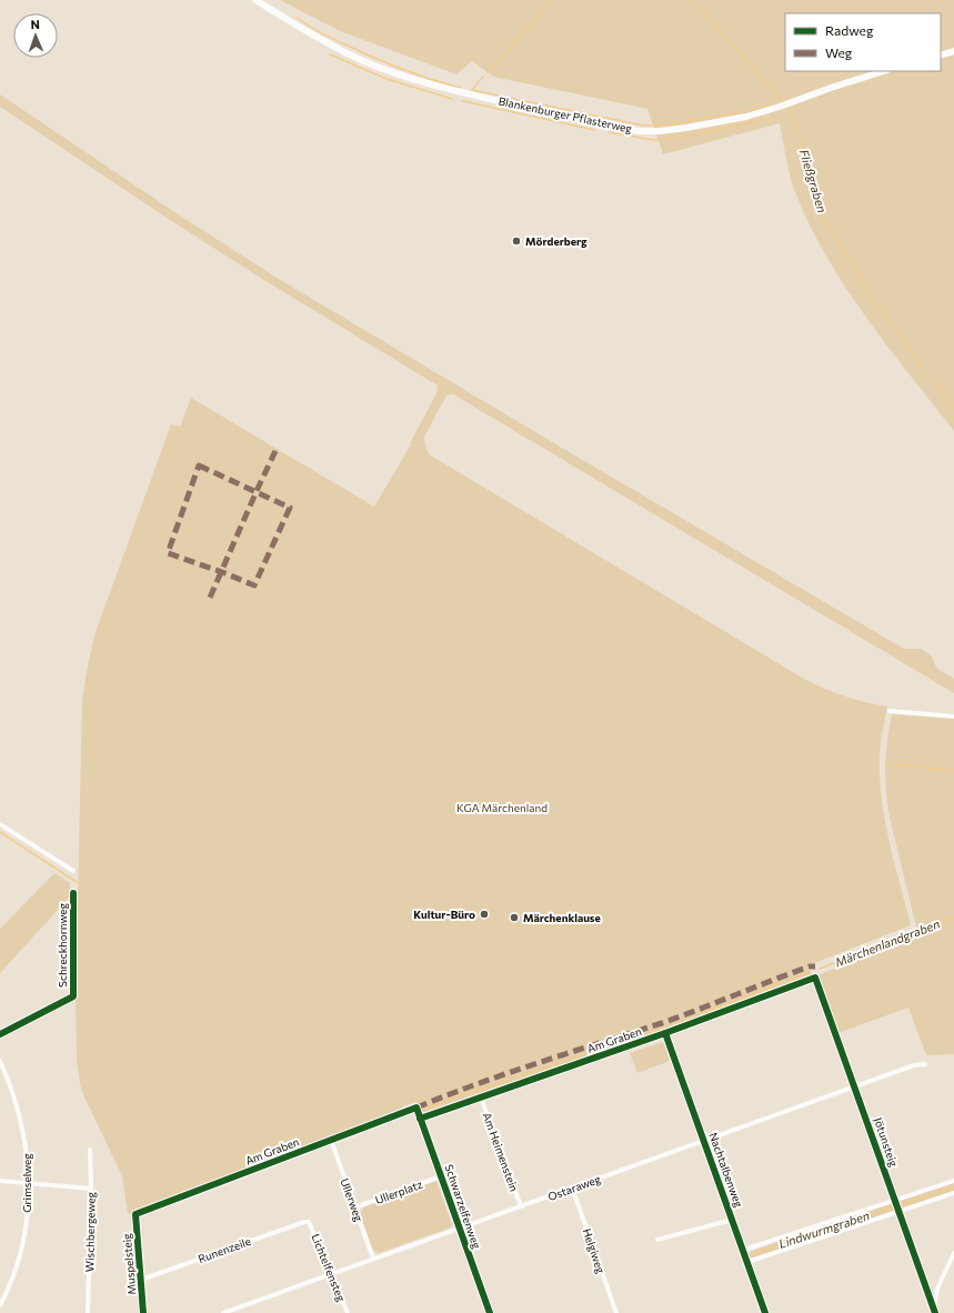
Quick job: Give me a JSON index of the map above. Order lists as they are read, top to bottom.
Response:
{
  "streets": {
    "main road": ["Blankenburger Pflasterweg"],
    "street": [
      "Schreckhornweg",
      "Am Graben",
      "Jötunsteig",
      "Am Heimenstein",
      "Nachtalbenweg",
      "Grimselweg",
      "Ostaraweg",
      "Ullerplatz",
      "Ullerweg",
      "Schwarzelfenweg",
      "Wischbergeweg",
      "Runenzeile",
      "Helgiweg",
      "Muspelsteig",
      "Lichtelfensteg"
    ]
  },
  "crossings": [
    ["Am Graben", "Jötunsteig"],
    ["Am Graben", "Am Heimenstein"],
    ["Am Graben", "Nachtalbenweg"],
    ["Am Graben", "Ullerweg"],
    ["Am Graben", "Schwarzelfenweg"],
    ["Am Graben", "Muspelsteig"],
    ["Jötunsteig", "Ostaraweg"],
    ["Am Heimenstein", "Ostaraweg"],
    ["Nachtalbenweg", "Ostaraweg"],
    ["Ostaraweg", "Ullerweg"],
    ["Ostaraweg", "Schwarzelfenweg"],
    ["Ostaraweg", "Helgiweg"],
    ["Ostaraweg", "Lichtelfensteg"],
    ["Ullerplatz", "Ullerweg"],
    ["Ullerplatz", "Schwarzelfenweg"],
    ["Runenzeile", "Muspelsteig"],
    ["Runenzeile", "Lichtelfensteg"]
  ],
  "water": ["Fließgraben", "Märchenlandgraben", "Lindwurmgraben"],
  "parks": ["KGA Märchenland"],
  "places": ["Mörderberg", "Kultur-Büro", "Märchenklause"],
  "legend": ["Radweg", "Weg"],
  "north": "top"
}
